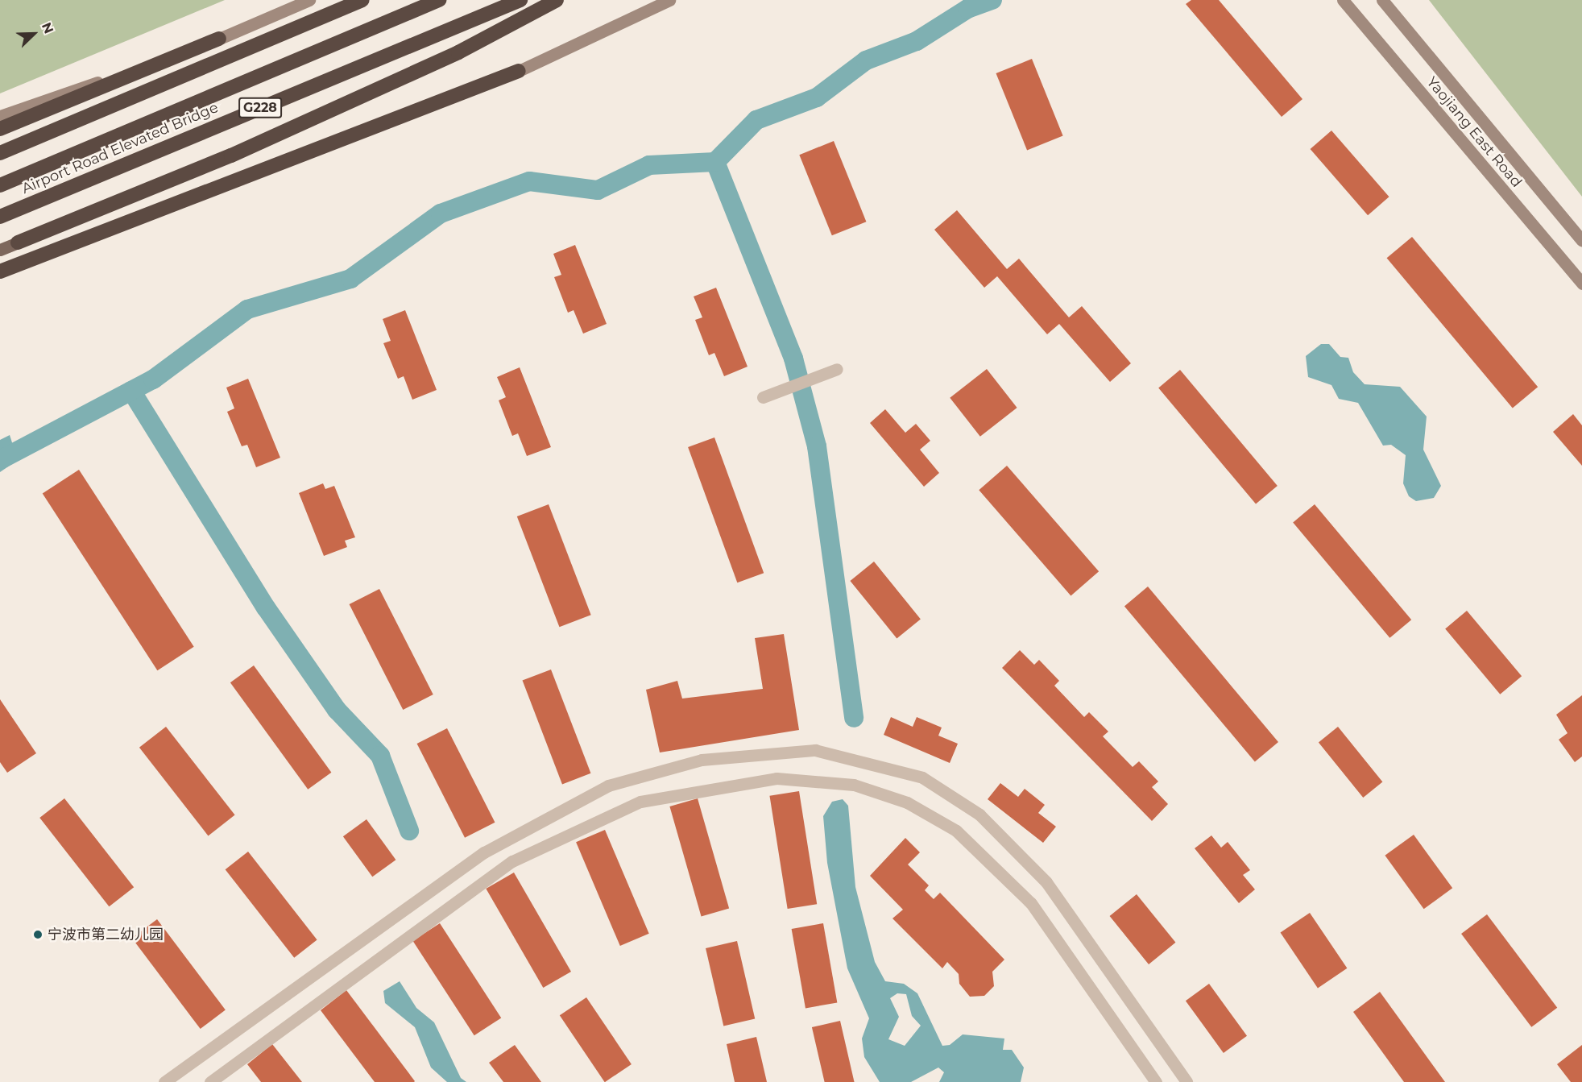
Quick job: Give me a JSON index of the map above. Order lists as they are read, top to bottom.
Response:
{
  "streets": {
    "highway": ["G228", "Airport Road Elevated Bridge"],
    "main road": ["Yaojiang East Road"]
  },
  "places": ["宁波市第二幼儿园"],
  "north": "top right"
}
